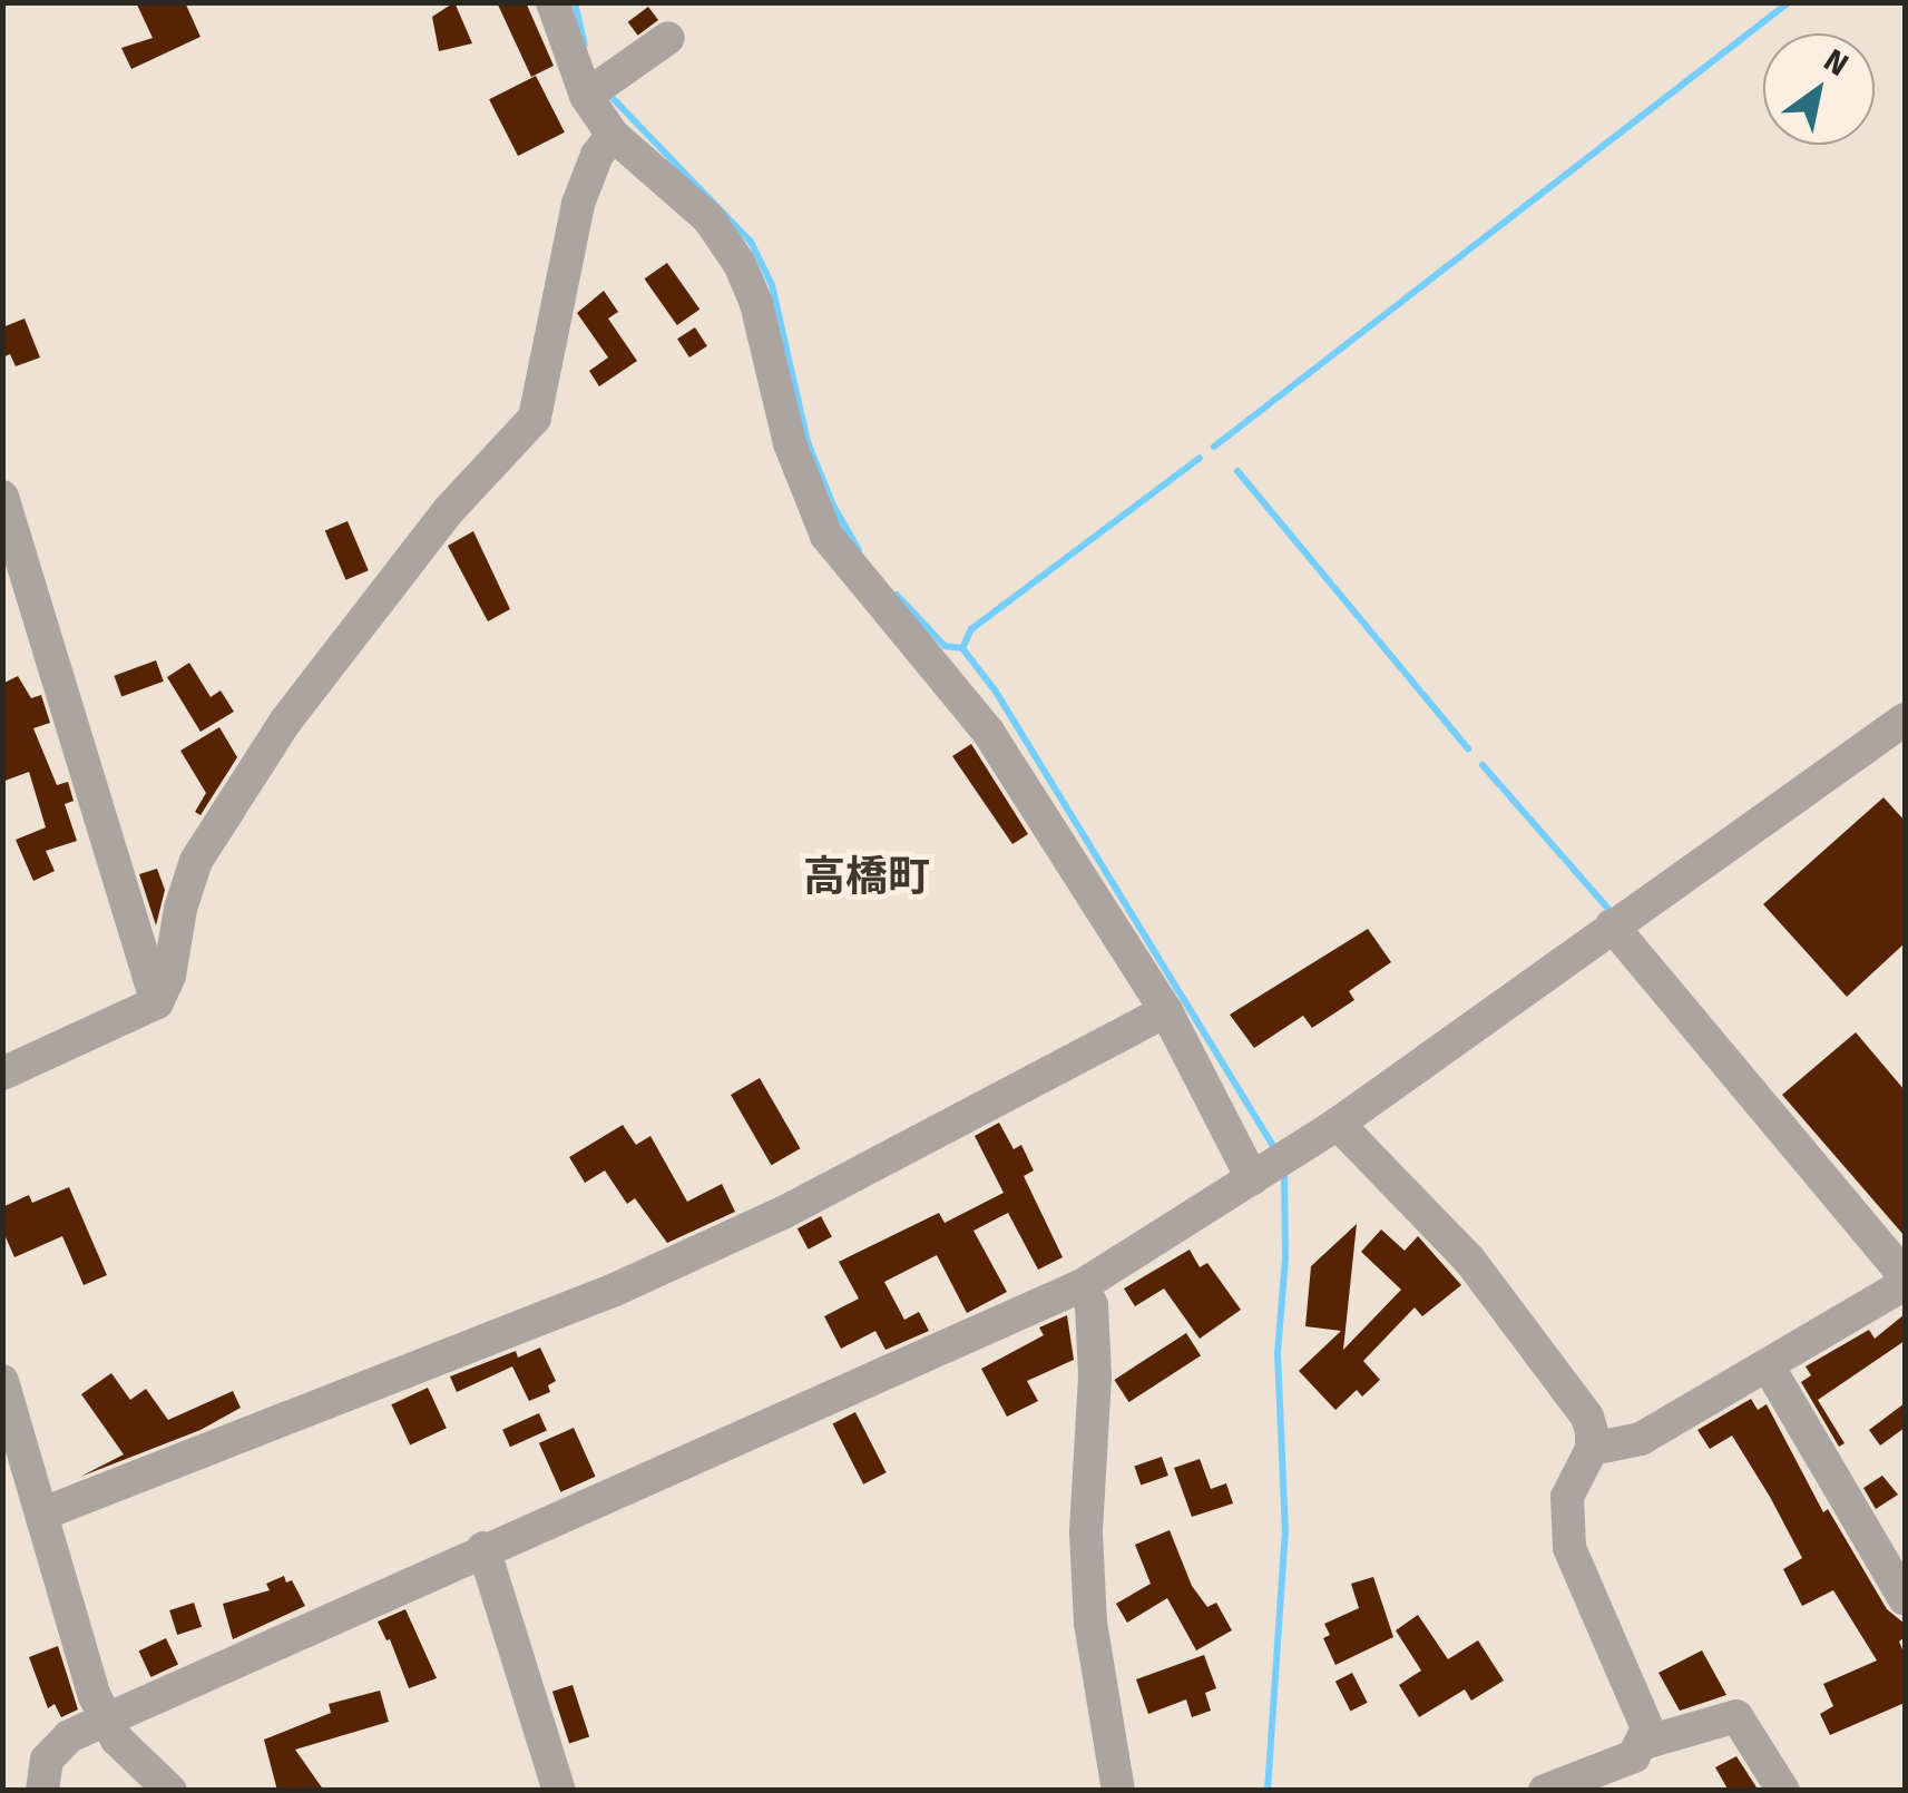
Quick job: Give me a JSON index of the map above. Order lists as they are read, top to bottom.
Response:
{
  "districts": ["高橋町"],
  "north": "top right"
}
